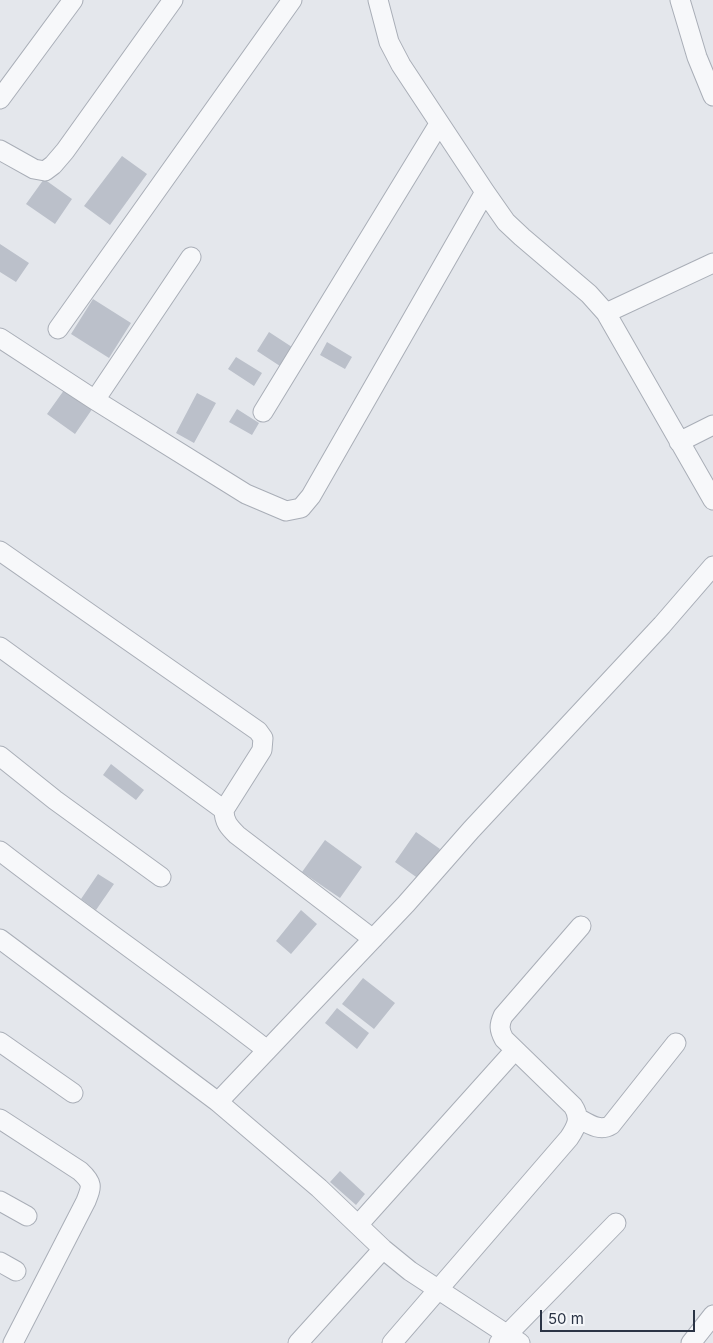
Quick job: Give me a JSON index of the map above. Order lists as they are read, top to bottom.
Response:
{
  "scale_bar": "50 m"
}
